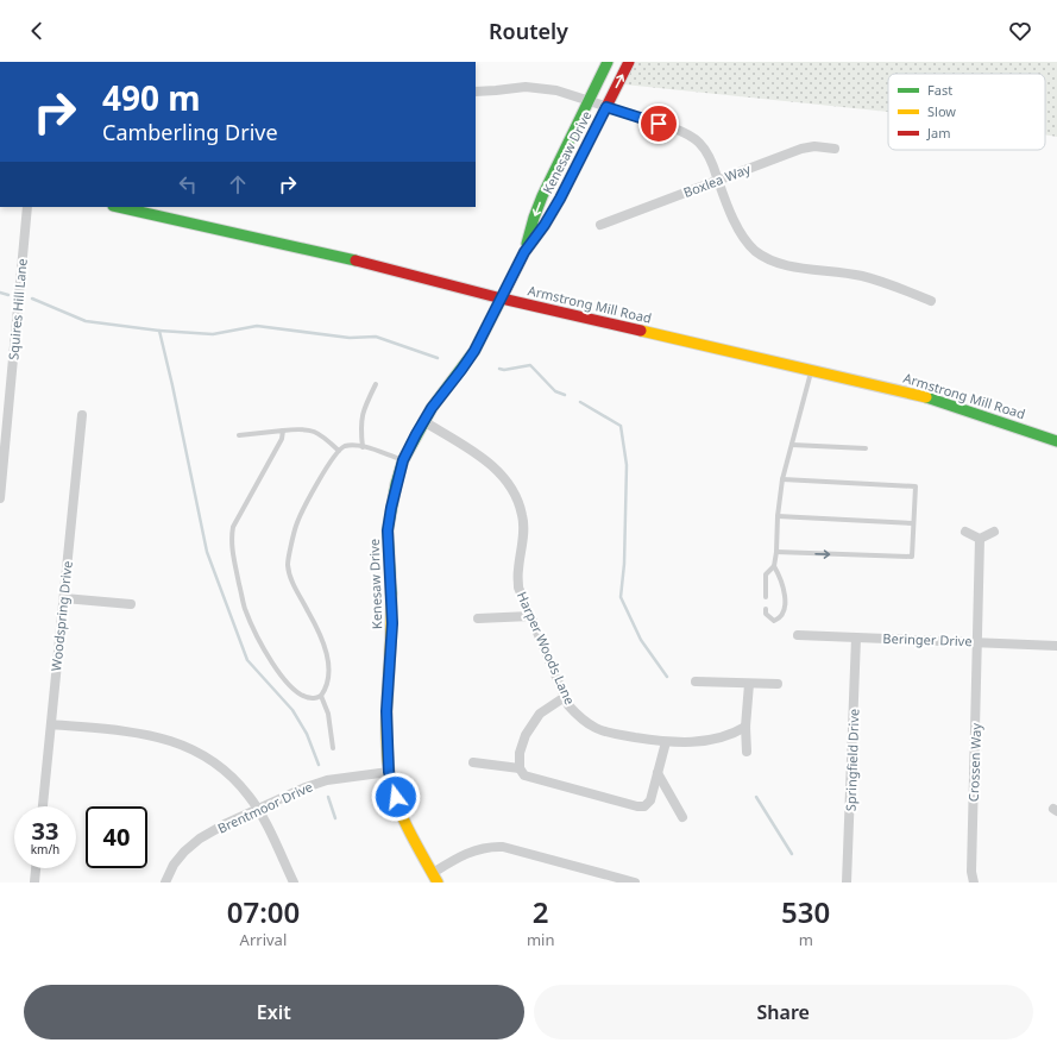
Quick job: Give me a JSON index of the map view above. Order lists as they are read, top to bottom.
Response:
{
  "streets": {
    "street": [
      "Kenesaw Drive",
      "Boxlea Way",
      "Armstrong Mill Road",
      "Squires Hill Lane",
      "Woodspring Drive",
      "Beringer Drive",
      "Harper Woods Lane",
      "Springfield Drive",
      "Crossen Way",
      "Brentmoor Drive"
    ]
  },
  "crossings": [
    ["Kenesaw Drive", "Armstrong Mill Road"],
    ["Kenesaw Drive", "Harper Woods Lane"],
    ["Kenesaw Drive", "Brentmoor Drive"],
    ["Beringer Drive", "Springfield Drive"],
    ["Beringer Drive", "Crossen Way"]
  ],
  "legend": ["Fast", "Slow", "Jam"],
  "page": {
    "header": "Routely",
    "turn": ["490 m", "Camberling Drive"],
    "speed": "33 km/h",
    "limit": "40",
    "eta": [
      "07:00",
      "Arrival",
      "2",
      "min",
      "530",
      "m"
    ],
    "buttons": ["Exit", "Share"]
  }
}
